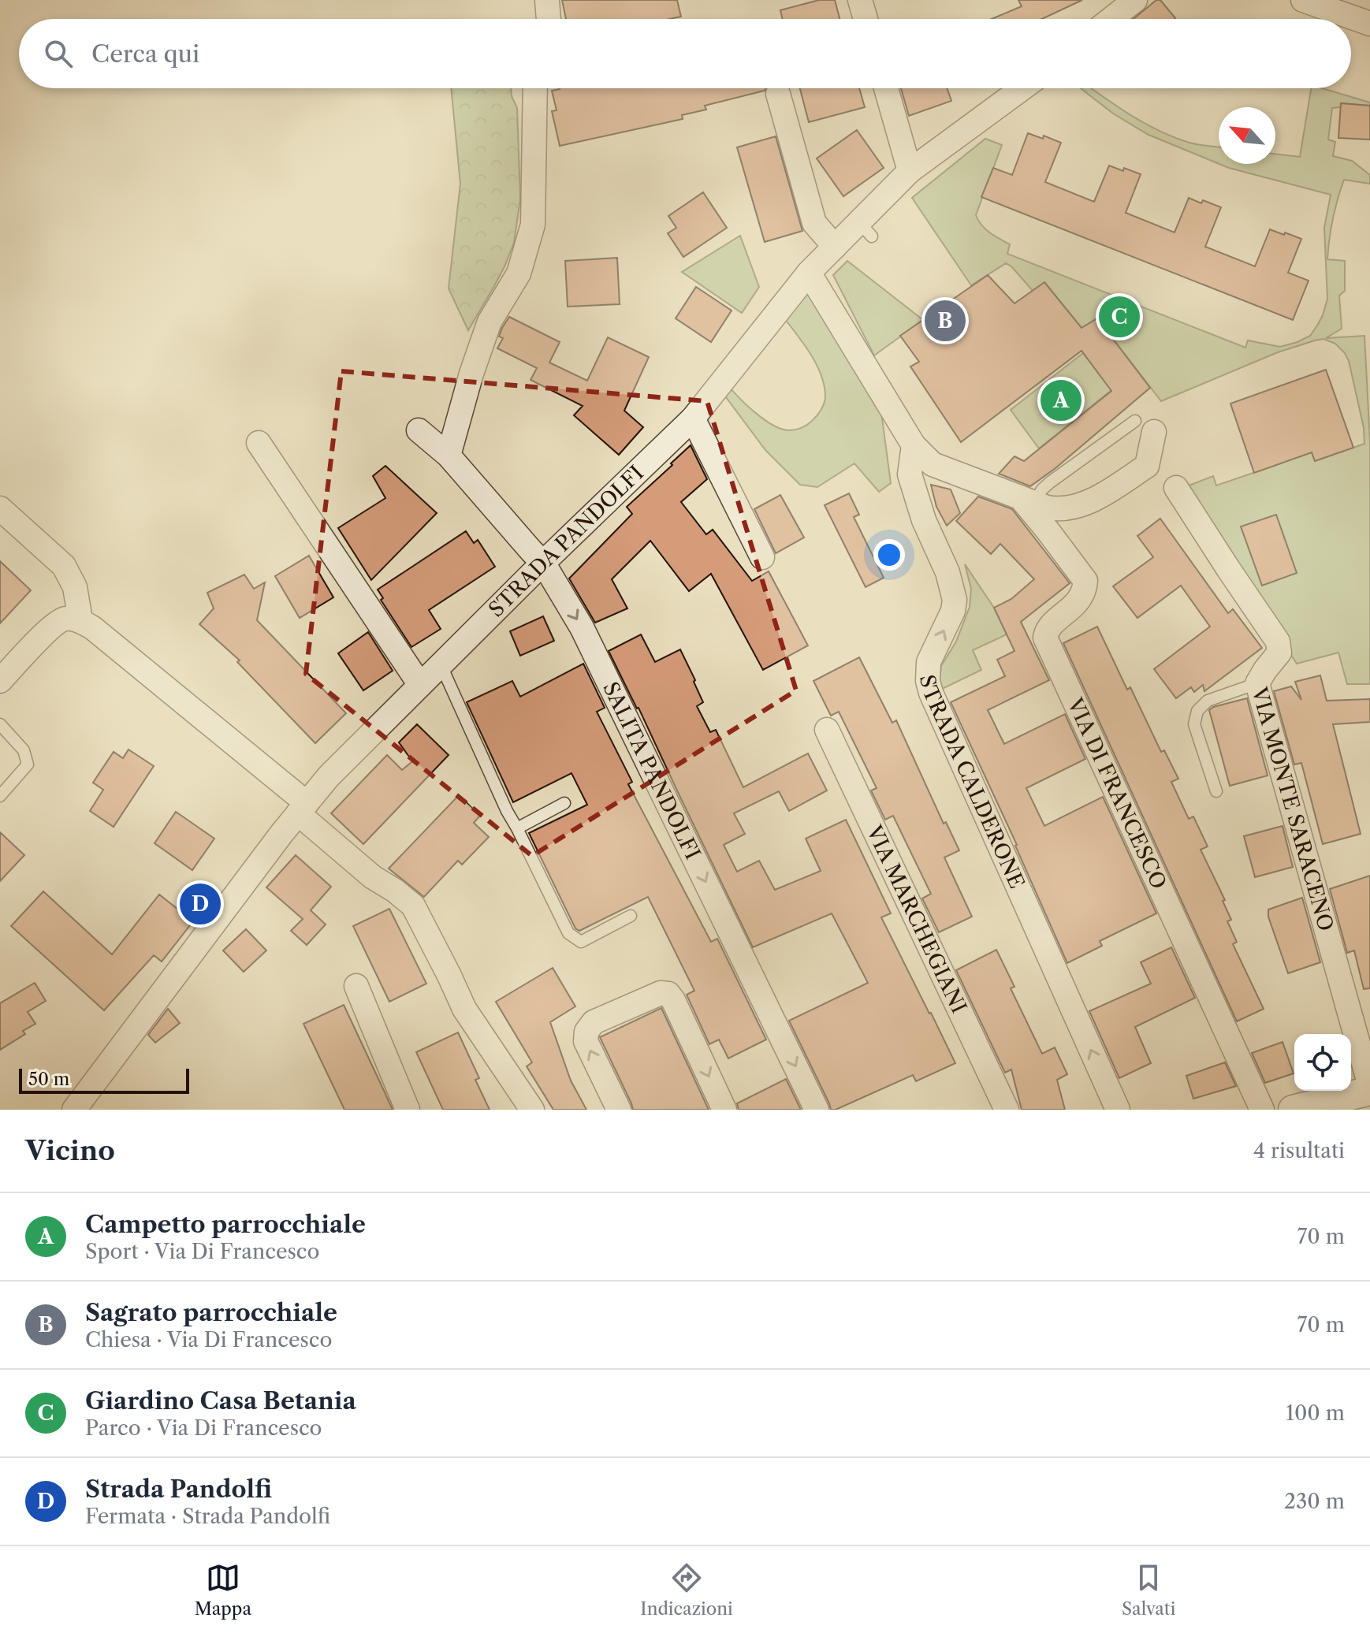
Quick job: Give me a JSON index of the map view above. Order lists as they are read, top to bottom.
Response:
{
  "streets": {
    "street": [
      "STRADA PANDOLFI",
      "SALITA PANDOLFI",
      "STRADA CALDERONE",
      "VIA DI FRANCESCO",
      "VIA MONTE SARACENO",
      "VIA MARCHEGIANI"
    ]
  },
  "crossings": [
    ["STRADA PANDOLFI", "SALITA PANDOLFI"],
    ["STRADA PANDOLFI", "VIA DI FRANCESCO"],
    ["STRADA CALDERONE", "VIA DI FRANCESCO"]
  ],
  "one_way": ["SALITA PANDOLFI", "STRADA CALDERONE"],
  "scale_bar": "50 m",
  "north": "top left",
  "page": {
    "search": "Cerca qui",
    "pins": [
      "C",
      "B",
      "A",
      "D"
    ],
    "scale": "50 m",
    "heading": ["Vicino", "4 risultati"],
    "list": [
      {
        "mark": "A",
        "name": "Campetto parrocchiale",
        "note": "Sport · Via Di Francesco",
        "value": "70 m"
      },
      {
        "mark": "B",
        "name": "Sagrato parrocchiale",
        "note": "Chiesa · Via Di Francesco",
        "value": "70 m"
      },
      {
        "mark": "C",
        "name": "Giardino Casa Betania",
        "note": "Parco · Via Di Francesco",
        "value": "100 m"
      },
      {
        "mark": "D",
        "name": "Strada Pandolfi",
        "note": "Fermata · Strada Pandolfi",
        "value": "230 m"
      }
    ],
    "nav": ["Mappa", "Indicazioni", "Salvati"]
  }
}
